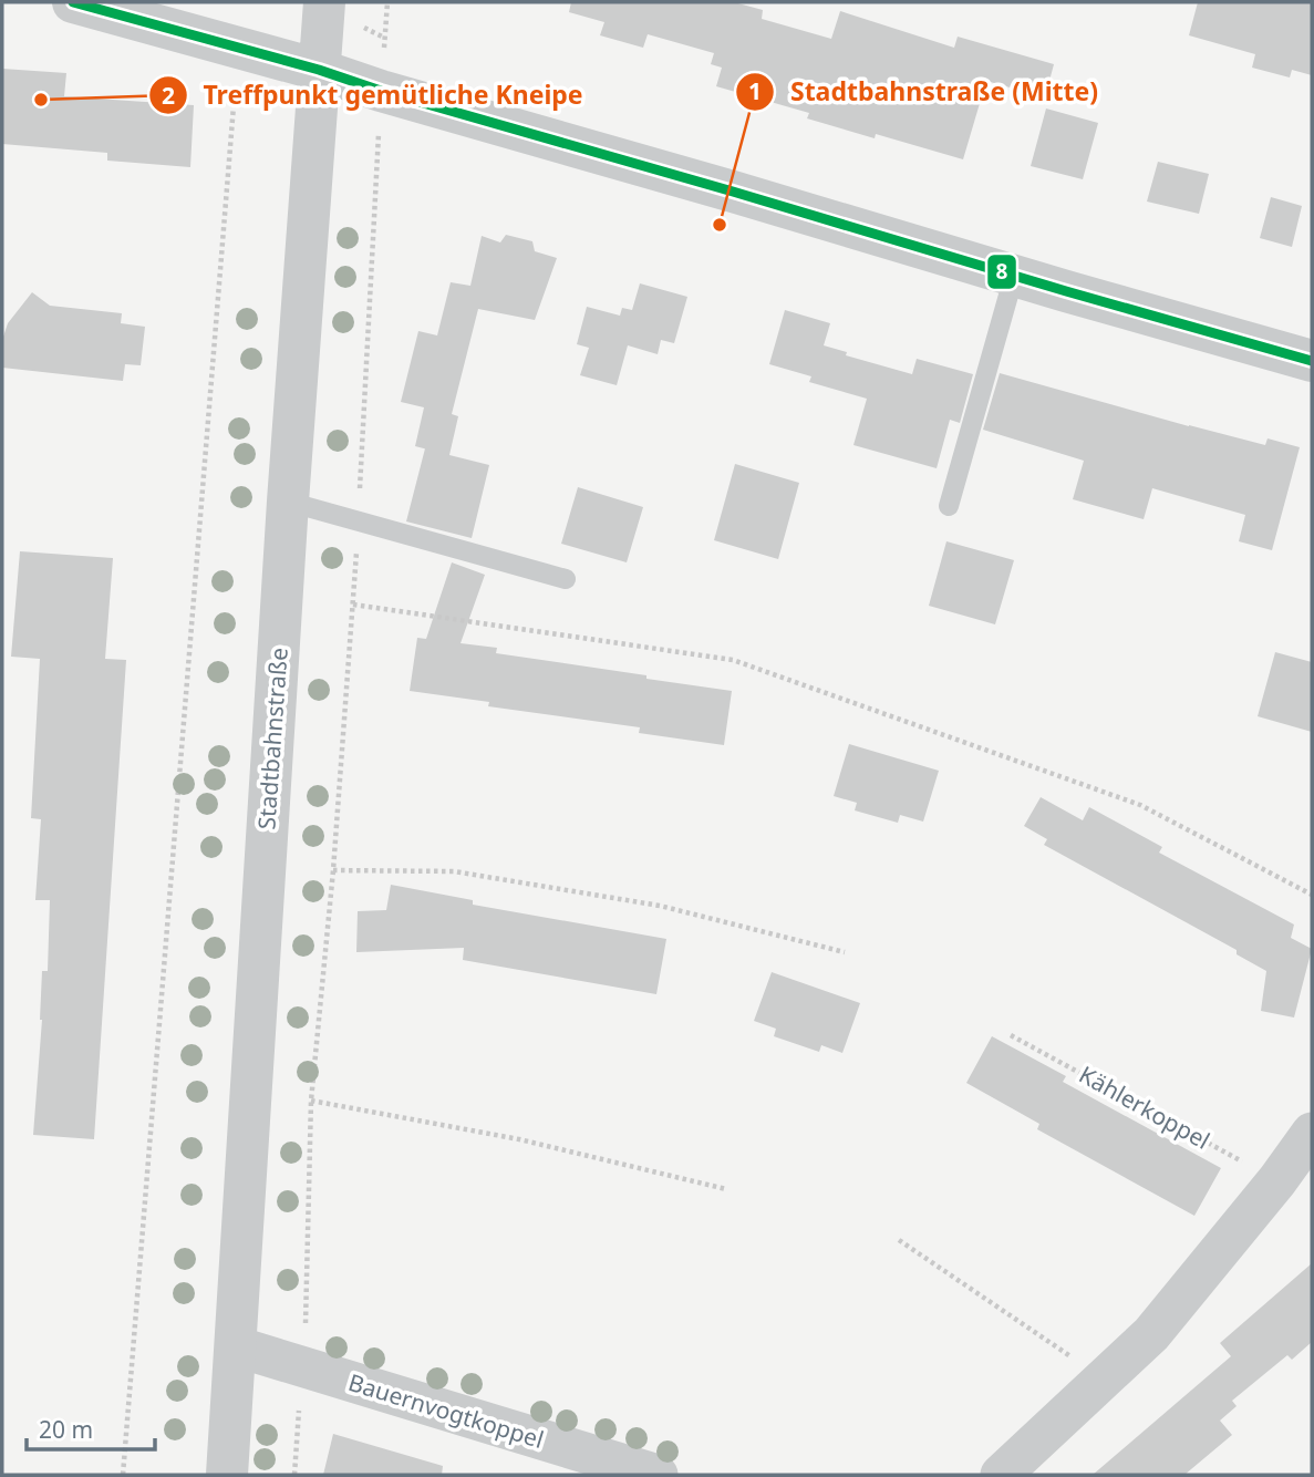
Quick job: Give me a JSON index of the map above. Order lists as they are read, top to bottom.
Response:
{
  "streets": {
    "street": ["Stadtbahnstraße", "Bauernvogtkoppel"],
    "path": ["Kählerkoppel"]
  },
  "crossings": [
    ["Stadtbahnstraße", "Bauernvogtkoppel"]
  ],
  "places": ["Treffpunkt gemütliche Kneipe", "Stadtbahnstraße (Mitte)"],
  "lines": ["transit line 8"],
  "scale_bar": "20 m"
}
